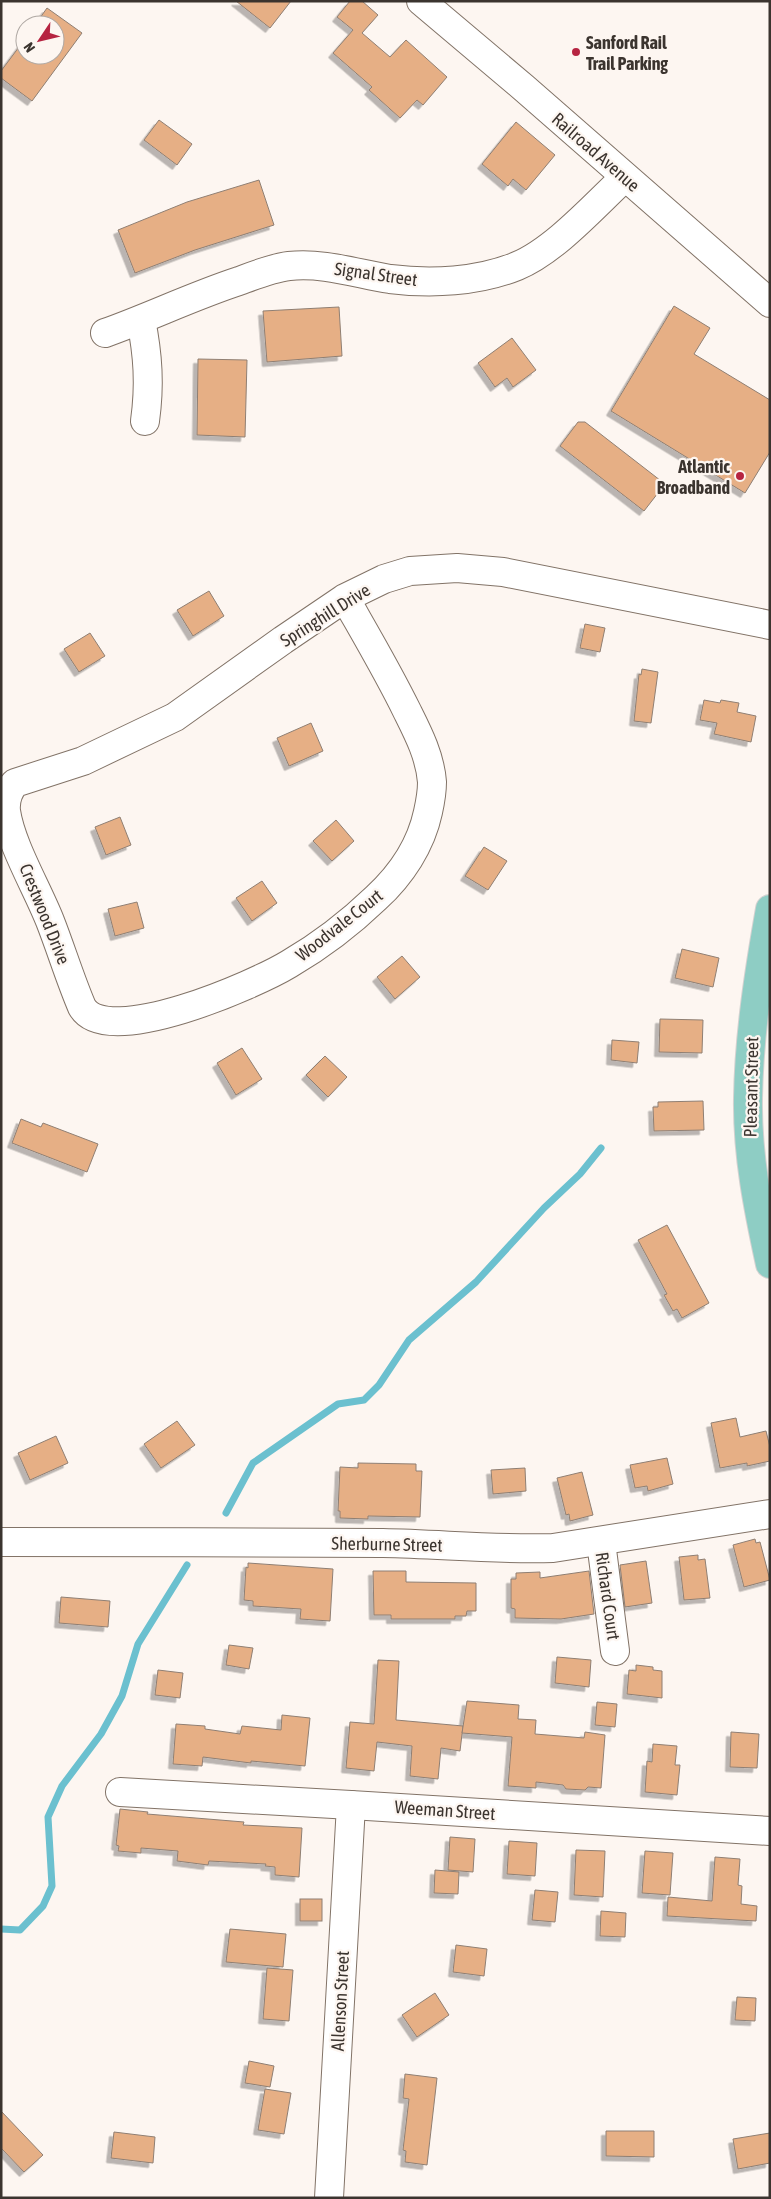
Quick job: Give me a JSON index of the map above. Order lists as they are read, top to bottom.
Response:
{
  "streets": {
    "main road": ["Pleasant Street"],
    "street": [
      "Railroad Avenue",
      "Signal Street",
      "Springhill Drive",
      "Crestwood Drive",
      "Woodvale Court",
      "Sherburne Street",
      "Richard Court",
      "Weeman Street",
      "Allenson Street"
    ]
  },
  "crossings": [
    ["Railroad Avenue", "Signal Street"],
    ["Springhill Drive", "Crestwood Drive"],
    ["Springhill Drive", "Woodvale Court"],
    ["Crestwood Drive", "Woodvale Court"],
    ["Sherburne Street", "Richard Court"],
    ["Weeman Street", "Allenson Street"]
  ],
  "places": ["Sanford Rail Trail Parking", "Atlantic Broadband"],
  "north": "bottom left"
}
